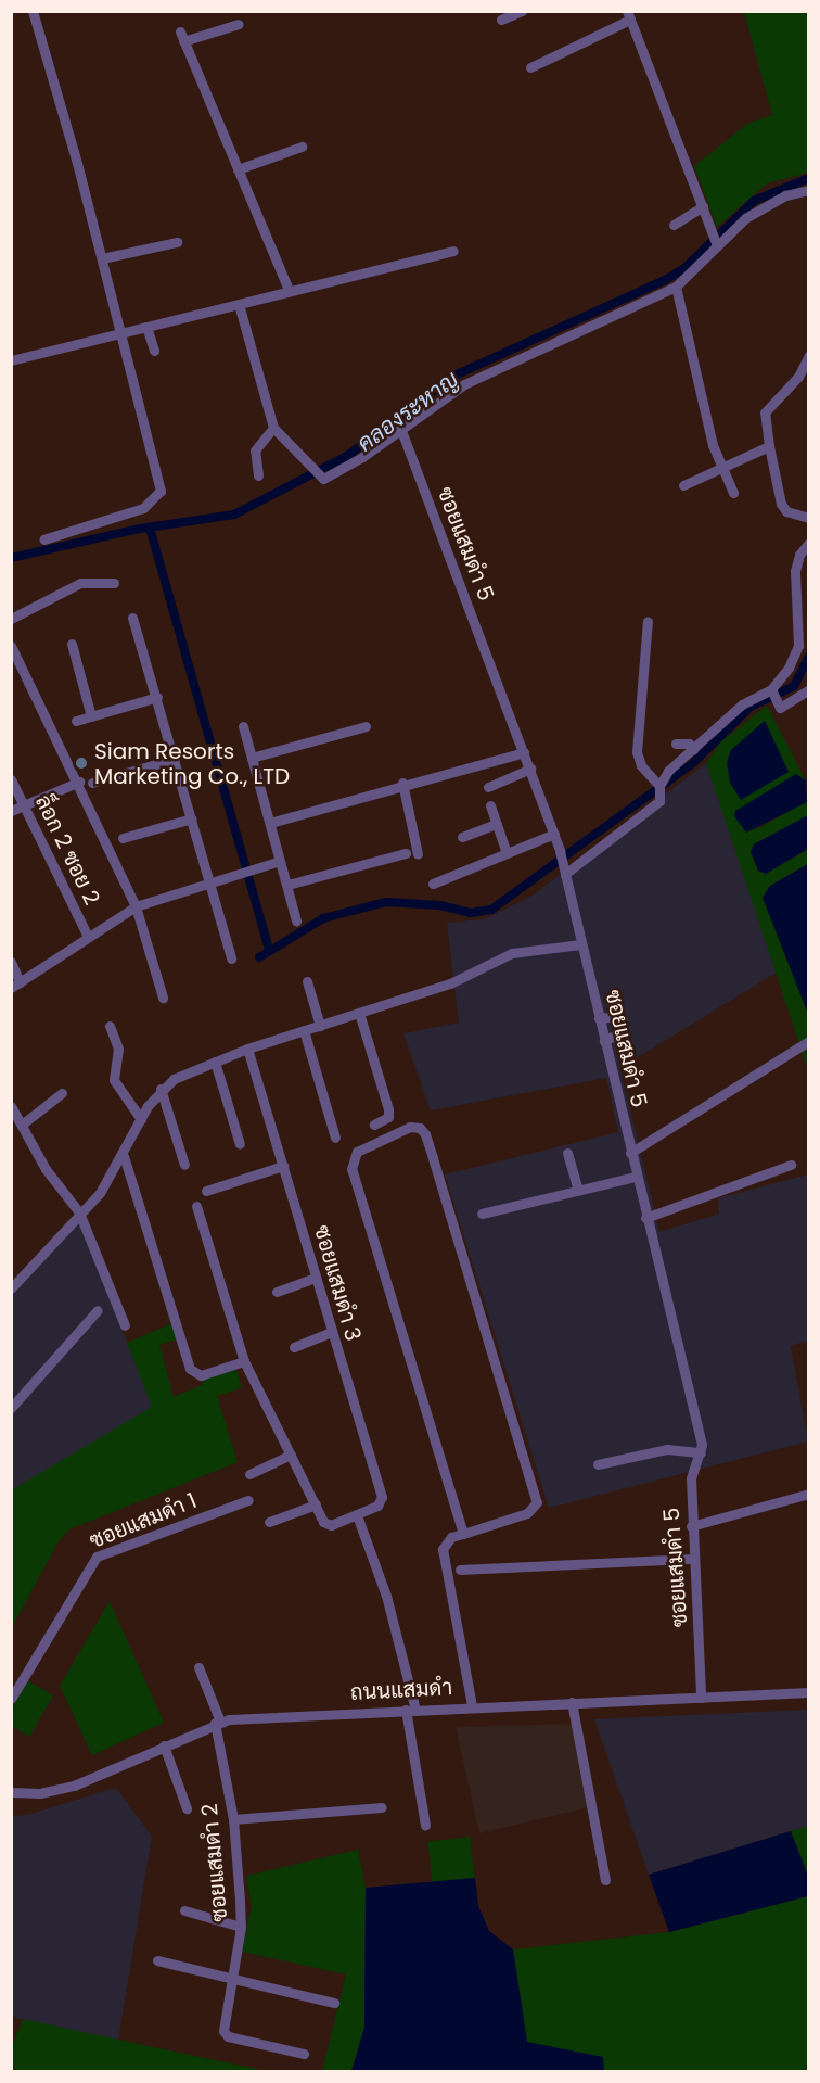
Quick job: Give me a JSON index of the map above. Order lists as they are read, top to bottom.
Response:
{
  "streets": {
    "street": [
      "ซอยแสมดำ 5",
      "ล็อก 2 ซอย 2",
      "ซอยแสมดำ 3",
      "ซอยแสมดำ 1",
      "ถนนแสมดำ",
      "ซอยแสมดำ 2"
    ]
  },
  "crossings": [
    ["ซอยแสมดำ 5", "ถนนแสมดำ"],
    ["ถนนแสมดำ", "ซอยแสมดำ 2"]
  ],
  "water": ["คลองระหาญ"],
  "places": ["Siam Resorts Marketing Co., LTD"]
}
